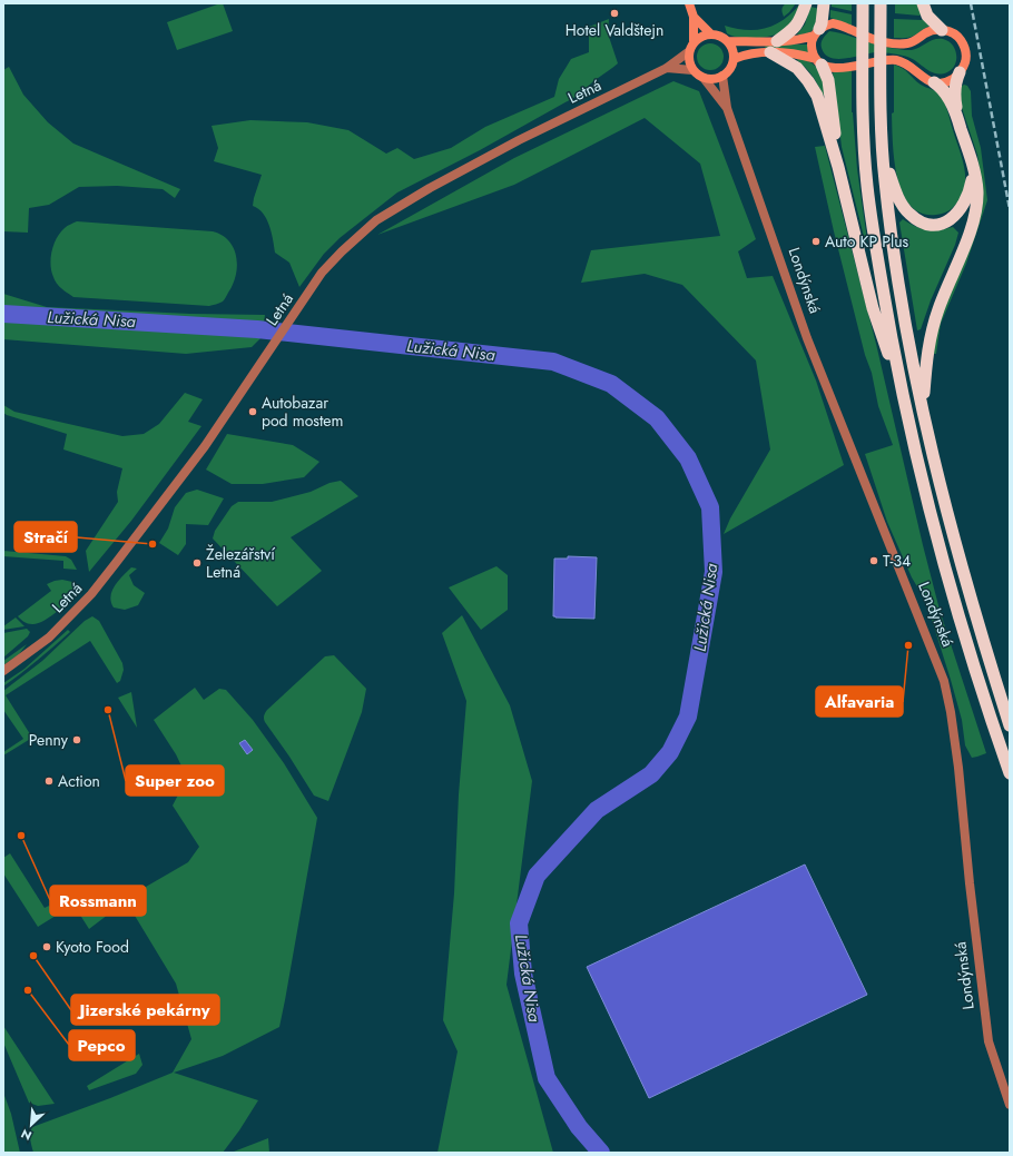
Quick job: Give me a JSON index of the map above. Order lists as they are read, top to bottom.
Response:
{
  "streets": {
    "highway": ["Londýnská"],
    "street": ["Letná"]
  },
  "crossings": [
    ["Letná", "Londýnská"]
  ],
  "water": ["Lužická Nisa"],
  "places": [
    "Hotel Valdštejn",
    "Auto KP Plus",
    "Autobazar pod mostem",
    "Stračí",
    "T-34",
    "Železářství Letná",
    "Alfavaria",
    "Super zoo",
    "Penny",
    "Action",
    "Rossmann",
    "Kyoto Food",
    "Jizerské pekárny",
    "Pepco"
  ],
  "north": "bottom left"
}
